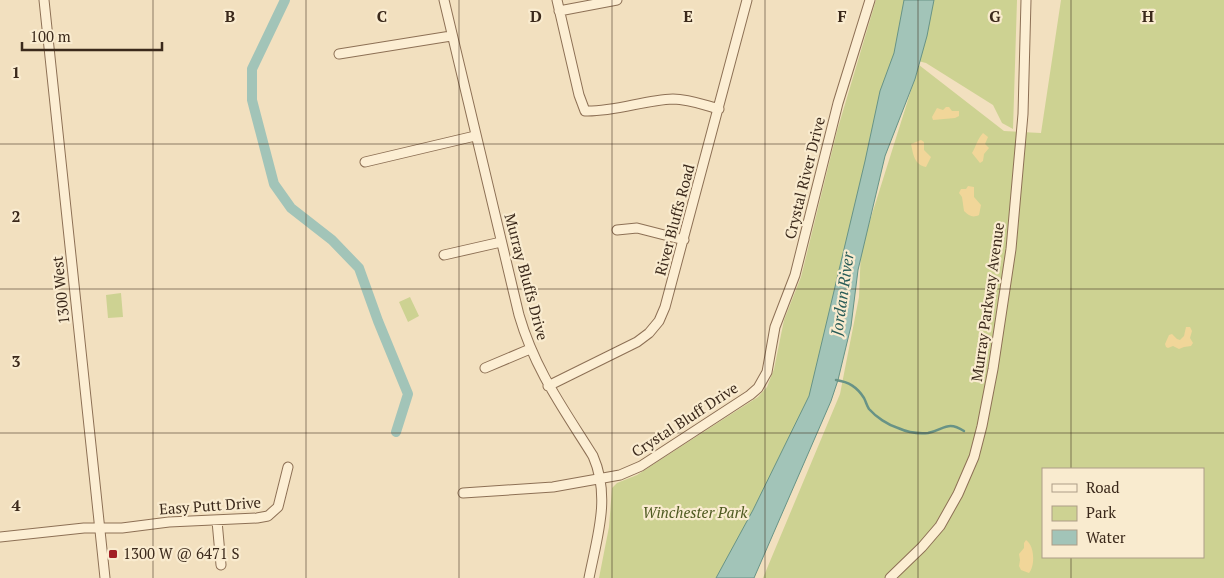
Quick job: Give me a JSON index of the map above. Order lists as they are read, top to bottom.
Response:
{
  "streets": {
    "street": [
      "Crystal River Drive",
      "River Bluffs Road",
      "Murray Bluffs Drive",
      "1300 West",
      "Murray Parkway Avenue",
      "Crystal Bluff Drive",
      "Easy Putt Drive"
    ]
  },
  "crossings": [
    ["Crystal River Drive", "Crystal Bluff Drive"],
    ["River Bluffs Road", "Murray Bluffs Drive"],
    ["Murray Bluffs Drive", "Crystal Bluff Drive"],
    ["1300 West", "Easy Putt Drive"]
  ],
  "water": ["Jordan River"],
  "parks": ["Winchester Park"],
  "places": {
    "transit": ["1300 W @ 6471 S"]
  },
  "legend": ["Road", "Park", "Water"],
  "scale_bar": "100 m",
  "grid": {
    "columns": [
      "B",
      "C",
      "D",
      "E",
      "F",
      "G",
      "H"
    ],
    "rows": [
      "1",
      "2",
      "3",
      "4"
    ]
  }
}
